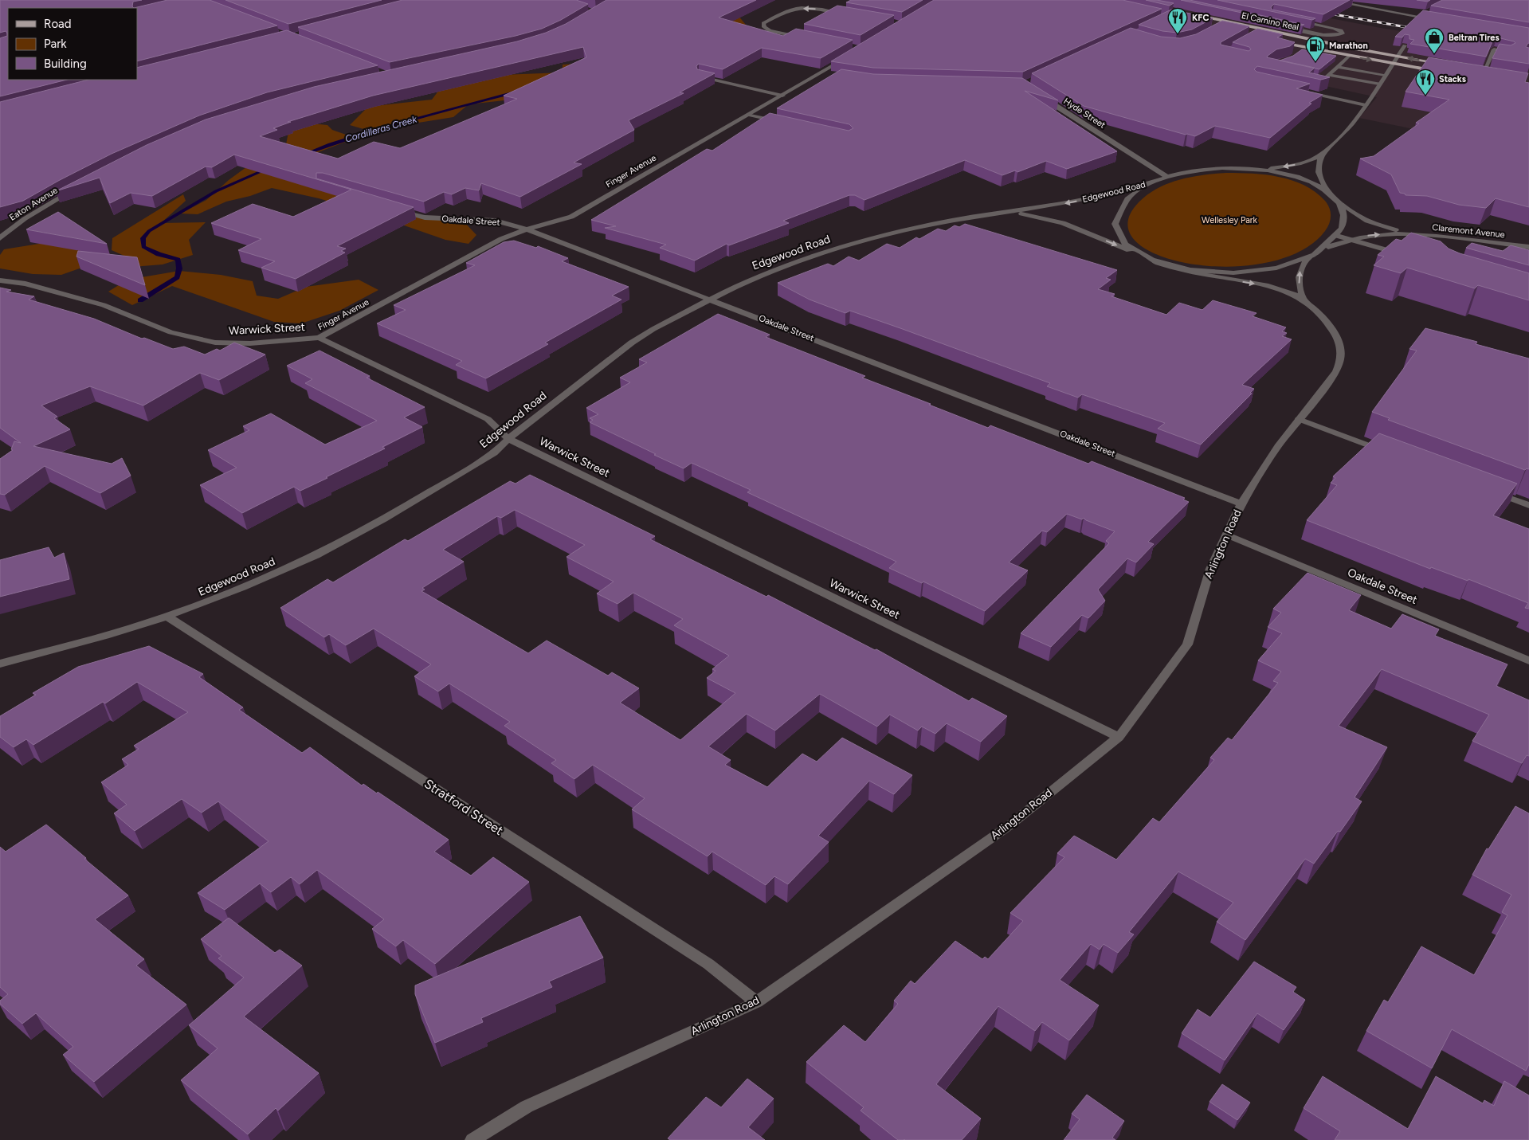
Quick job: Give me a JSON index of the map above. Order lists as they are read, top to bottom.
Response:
{
  "streets": {
    "main road": ["El Camino Real"],
    "street": [
      "Hyde Street",
      "Finger Avenue",
      "Edgewood Road",
      "Eaton Avenue",
      "Oakdale Street",
      "Claremont Avenue",
      "Warwick Street",
      "Arlington Road",
      "Stratford Street"
    ]
  },
  "crossings": [
    ["Hyde Street", "Edgewood Road"],
    ["Finger Avenue", "Oakdale Street"],
    ["Finger Avenue", "Warwick Street"],
    ["Edgewood Road", "Oakdale Street"],
    ["Edgewood Road", "Warwick Street"],
    ["Edgewood Road", "Arlington Road"],
    ["Edgewood Road", "Stratford Street"],
    ["Oakdale Street", "Arlington Road"],
    ["Warwick Street", "Arlington Road"],
    ["Arlington Road", "Stratford Street"]
  ],
  "water": ["Cordilleras Creek"],
  "parks": ["Wellesley Park"],
  "places": {
    "restaurant": ["KFC", "Stacks"],
    "shop": ["Beltran Tires"],
    "fuel station": ["Marathon"]
  },
  "legend": ["Road", "Park", "Building"]
}
